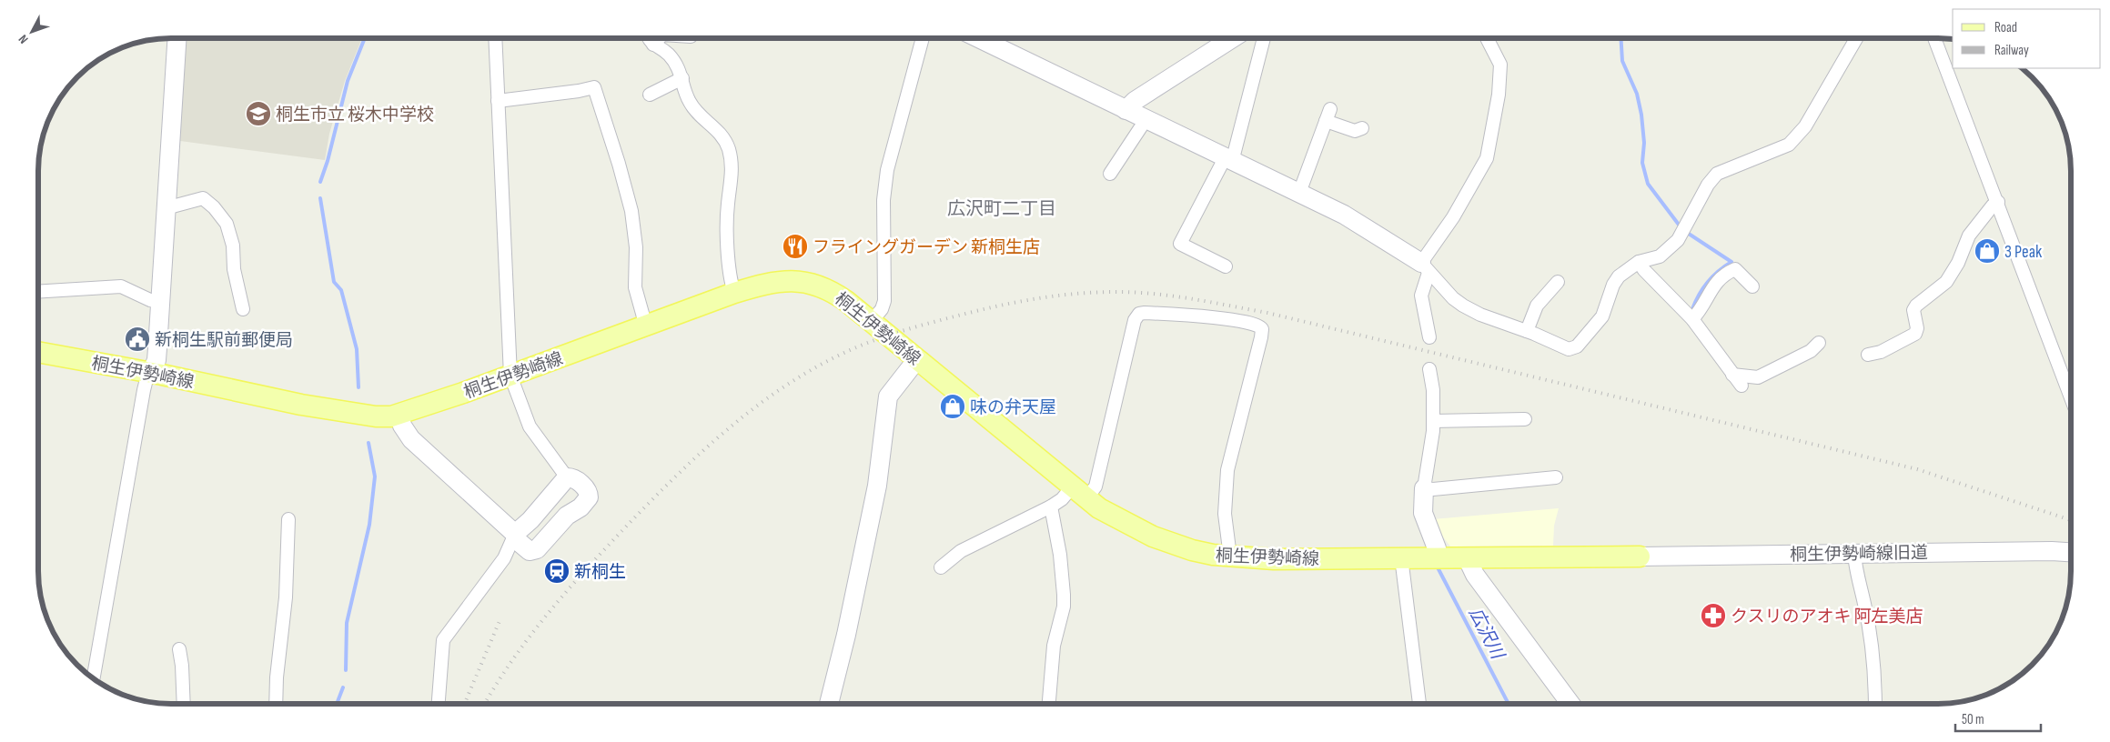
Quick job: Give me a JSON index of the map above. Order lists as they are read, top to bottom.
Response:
{
  "streets": {
    "main road": ["桐生伊勢崎線"],
    "street": ["桐生伊勢崎線旧道"]
  },
  "crossings": [
    ["桐生伊勢崎線", "桐生伊勢崎線旧道"]
  ],
  "districts": ["広沢町二丁目"],
  "water": ["広沢川"],
  "places": {
    "school or university": ["桐生市立 桜木中学校"],
    "restaurant": ["フライングガーデン 新桐生店"],
    "shop": ["3 Peak", "味の弁天屋"],
    "public building": ["新桐生駅前郵便局"],
    "station": ["新桐生"],
    "pharmacy": ["クスリのアオキ 阿左美店"]
  },
  "legend": ["Road", "Railway"],
  "scale_bar": "50 m",
  "north": "bottom left"
}
